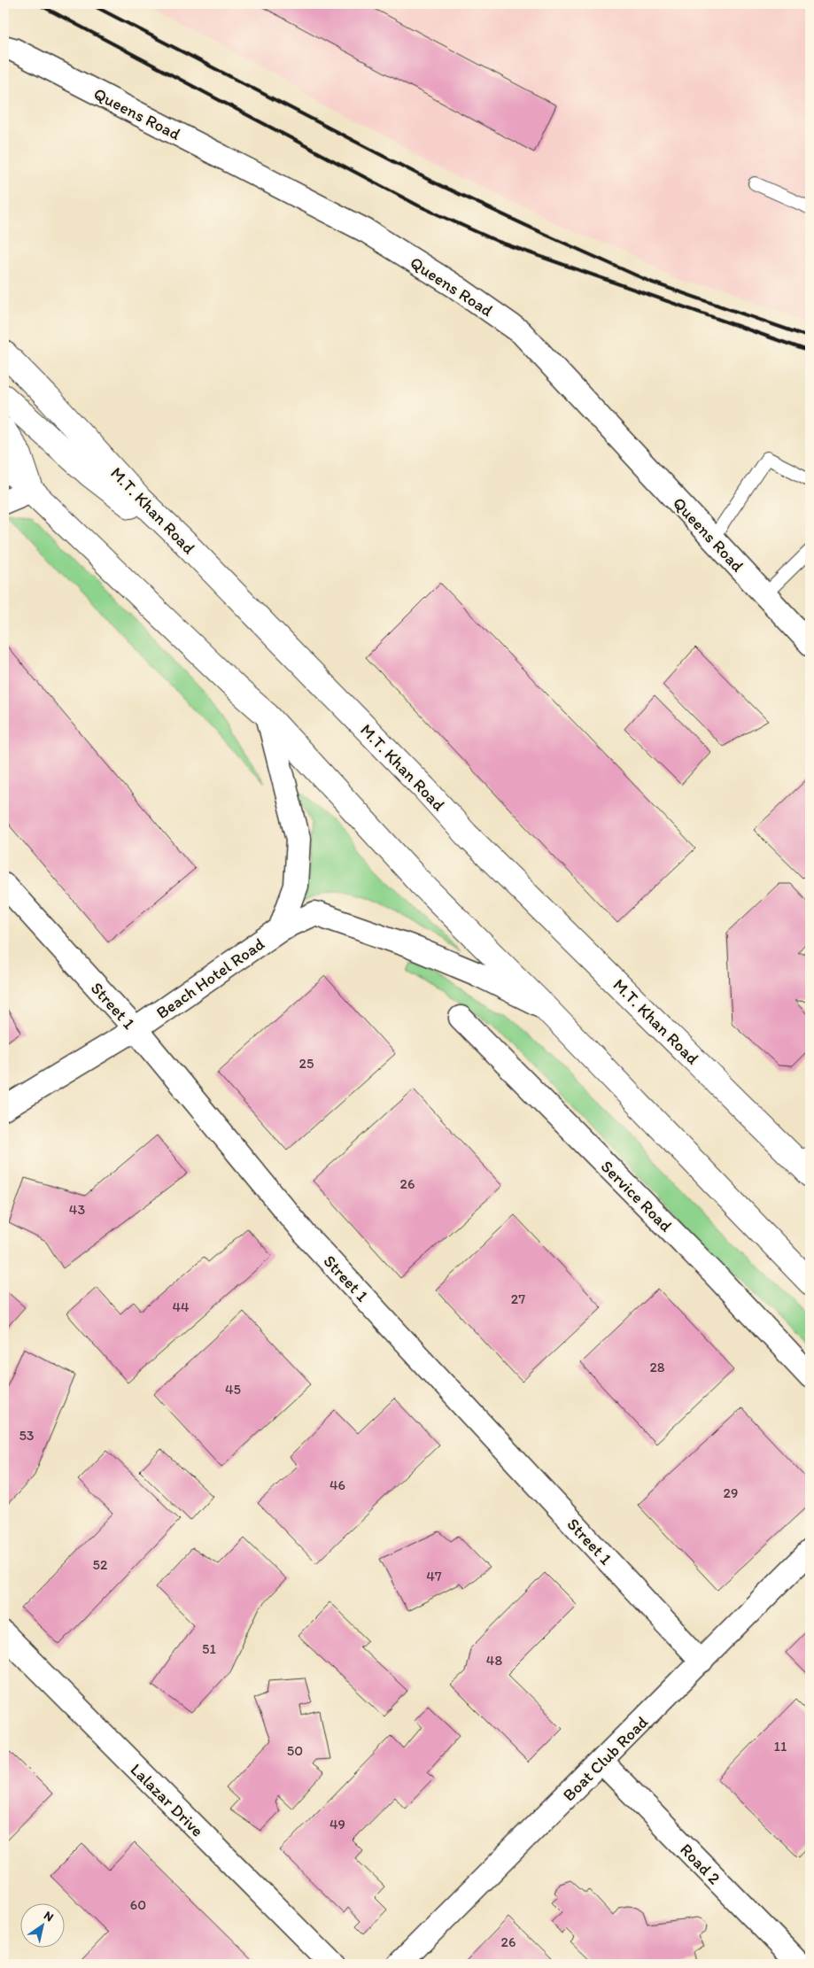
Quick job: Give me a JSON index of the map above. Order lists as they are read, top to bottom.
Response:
{
  "streets": {
    "highway": ["M.T. Khan Road"],
    "street": [
      "Queens Road",
      "Beach Hotel Road",
      "Street 1",
      "Service Road",
      "Boat Club Road",
      "Lalazar Drive",
      "Road 2"
    ]
  },
  "crossings": [
    ["Beach Hotel Road", "Street 1"],
    ["Street 1", "Boat Club Road"],
    ["Boat Club Road", "Road 2"]
  ],
  "house_numbers": [
    "25",
    "26",
    "43",
    "27",
    "44",
    "28",
    "45",
    "53",
    "46",
    "29",
    "52",
    "47",
    "51",
    "48",
    "11",
    "50",
    "49",
    "60",
    "26"
  ],
  "north": "top right"
}
